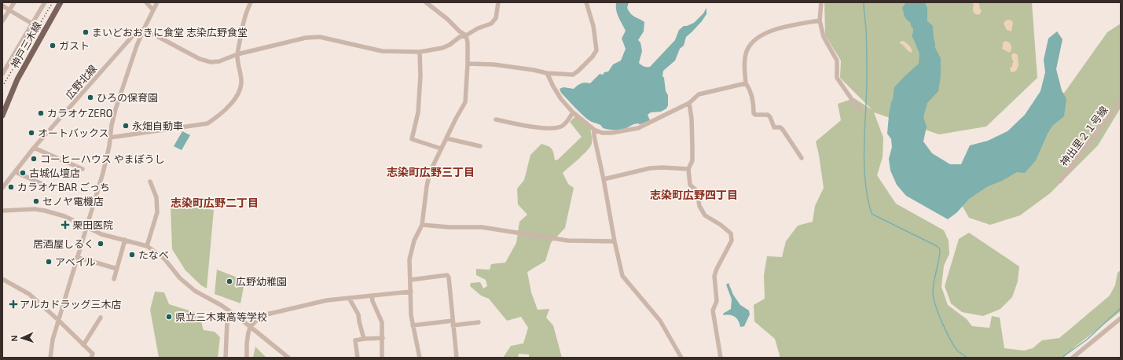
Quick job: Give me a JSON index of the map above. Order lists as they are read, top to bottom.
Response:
{
  "streets": {
    "main road": ["神戸三木線"],
    "street": ["広野北線", "神出里２１号線"]
  },
  "districts": ["志染町広野三丁目", "志染町広野四丁目", "志染町広野二丁目"],
  "places": {
    "other": [
      "まいどおおきに食堂 志染広野食堂",
      "ガスト",
      "ひろの保育園",
      "カラオケZERO",
      "永畑自動車",
      "オートバックス",
      "コーヒーハウス やまぼうし",
      "古城仏壇店",
      "カラオケBAR ごっち",
      "セノヤ電機店",
      "居酒屋しるく",
      "たなべ",
      "アベイル",
      "広野幼稚園",
      "県立三木東高等学校"
    ],
    "health": ["栗田医院", "アルカドラッグ三木店"]
  },
  "north": "left"
}
